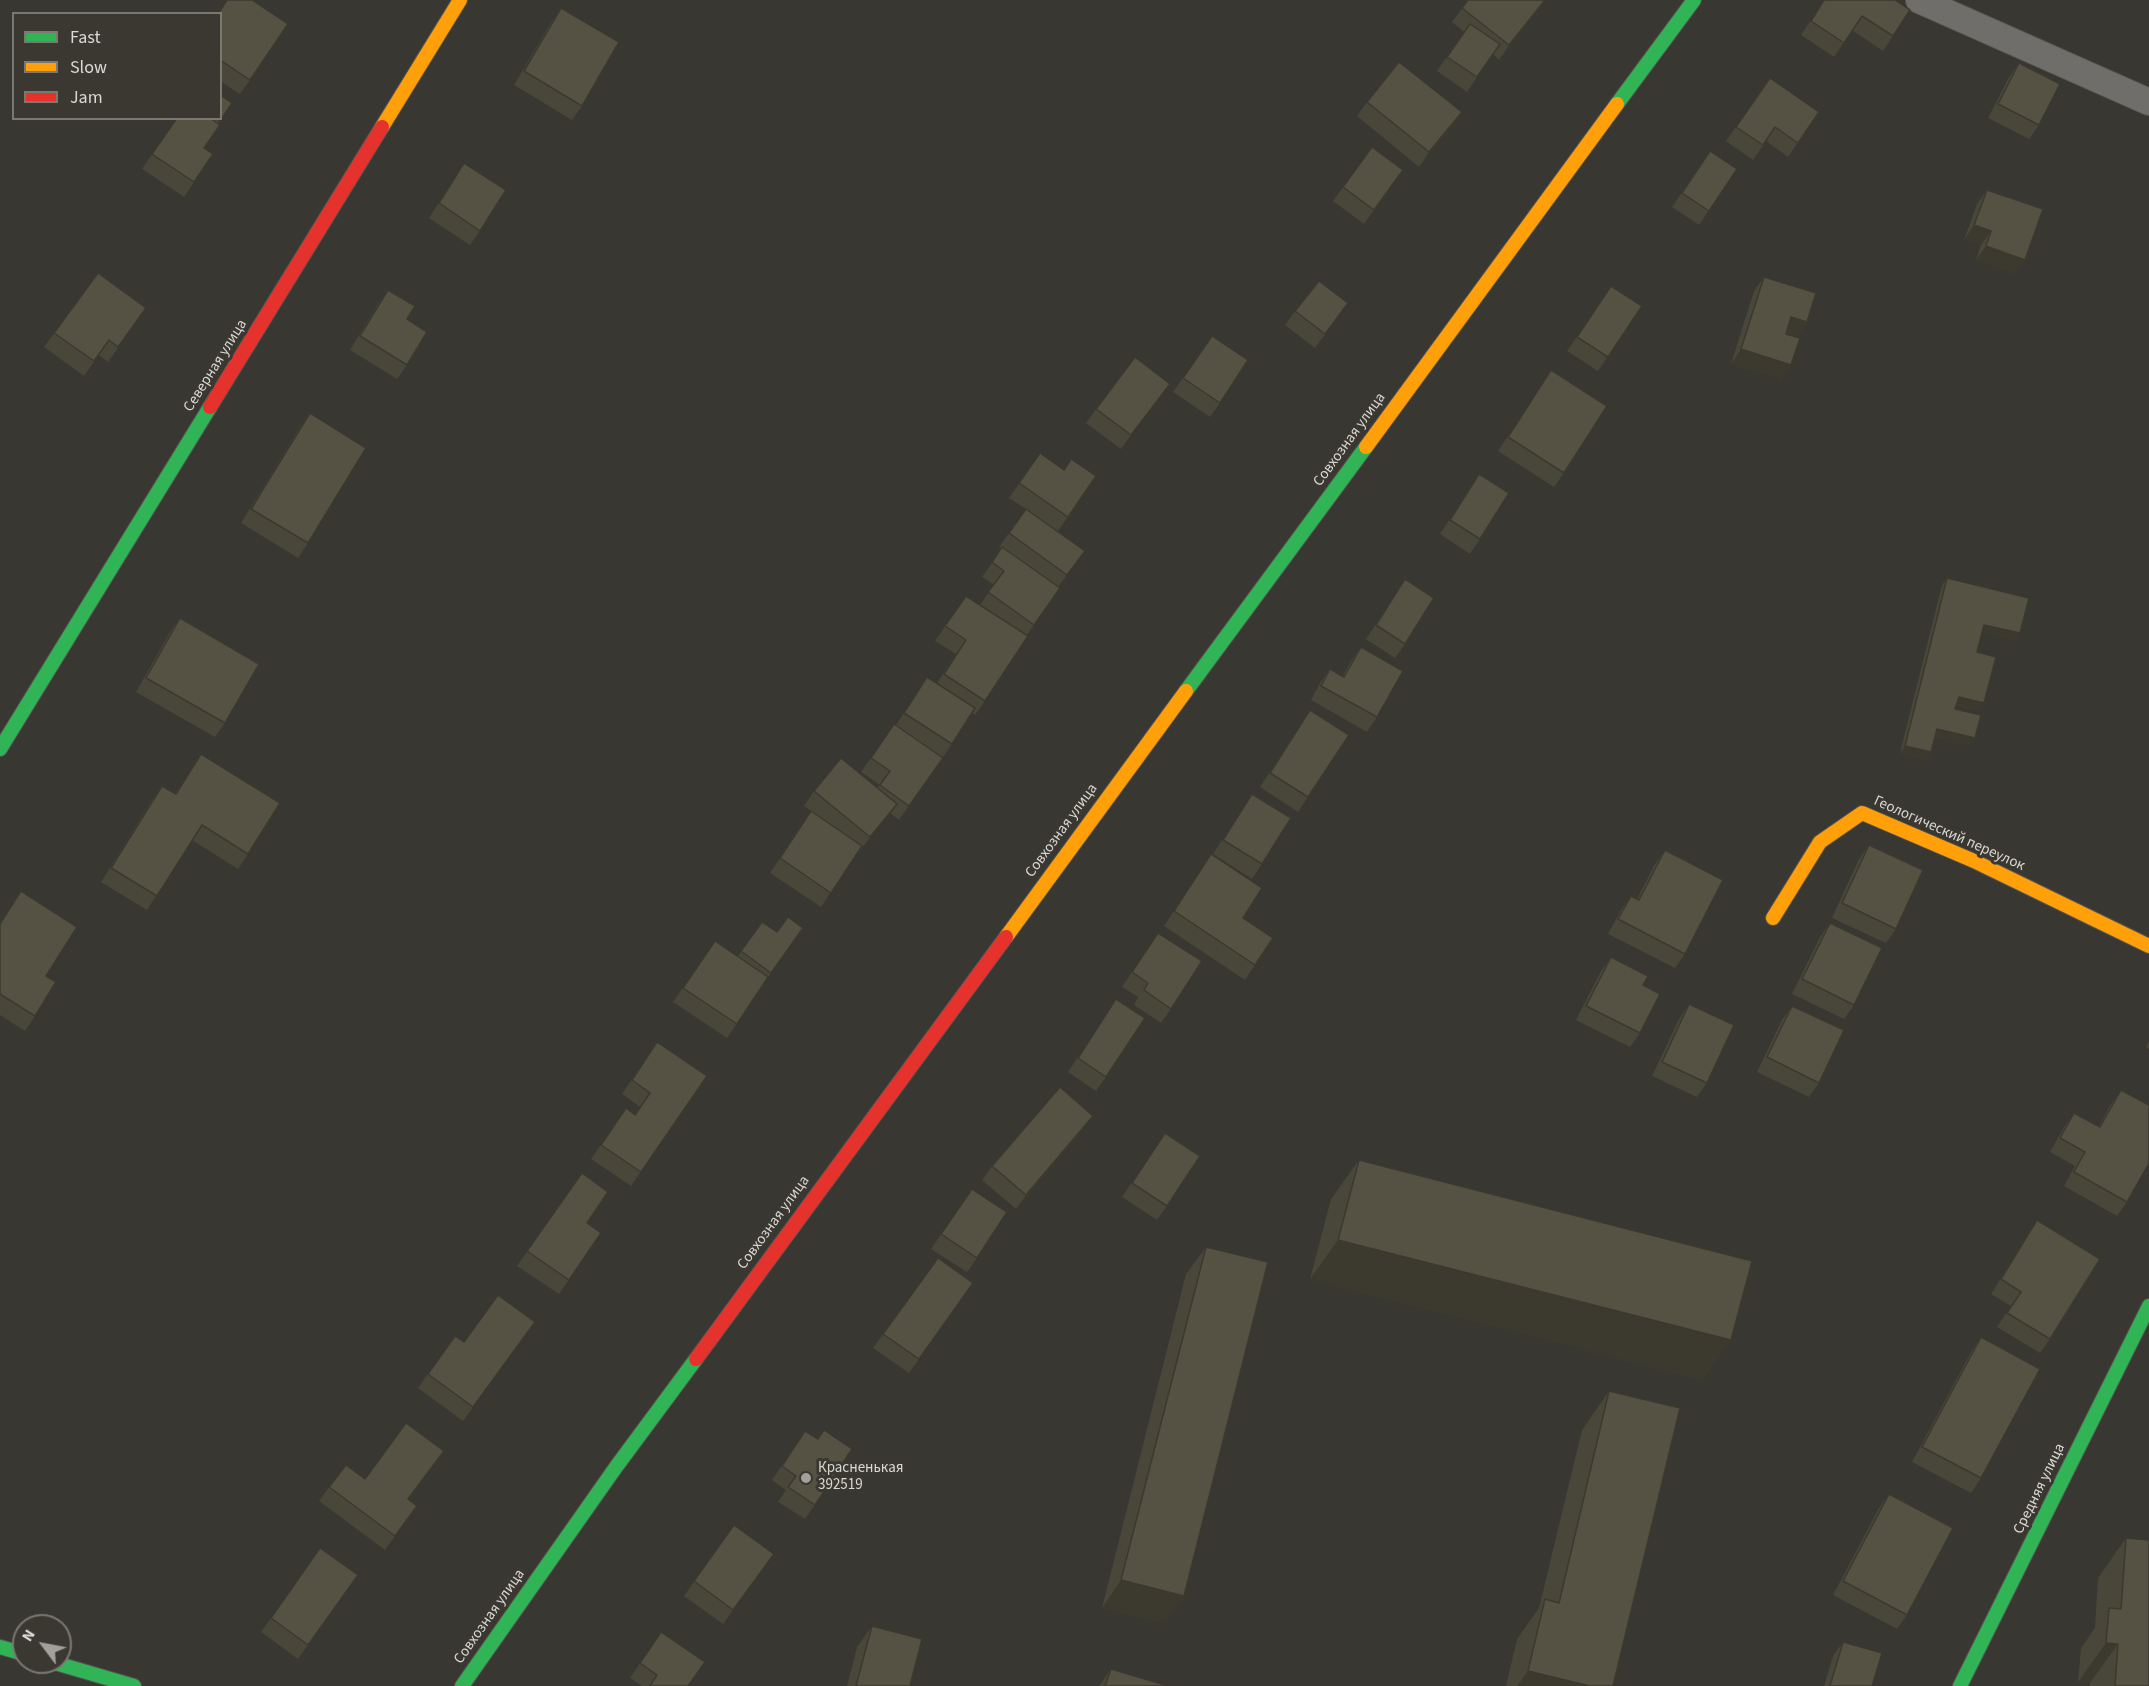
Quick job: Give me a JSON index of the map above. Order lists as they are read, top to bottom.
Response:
{
  "streets": {
    "street": [
      "Северная улица",
      "Совхозная улица",
      "Геологический переулок",
      "Средняя улица"
    ]
  },
  "places": ["Красненькая 392519"],
  "legend": ["Fast", "Slow", "Jam"],
  "north": "top left"
}
